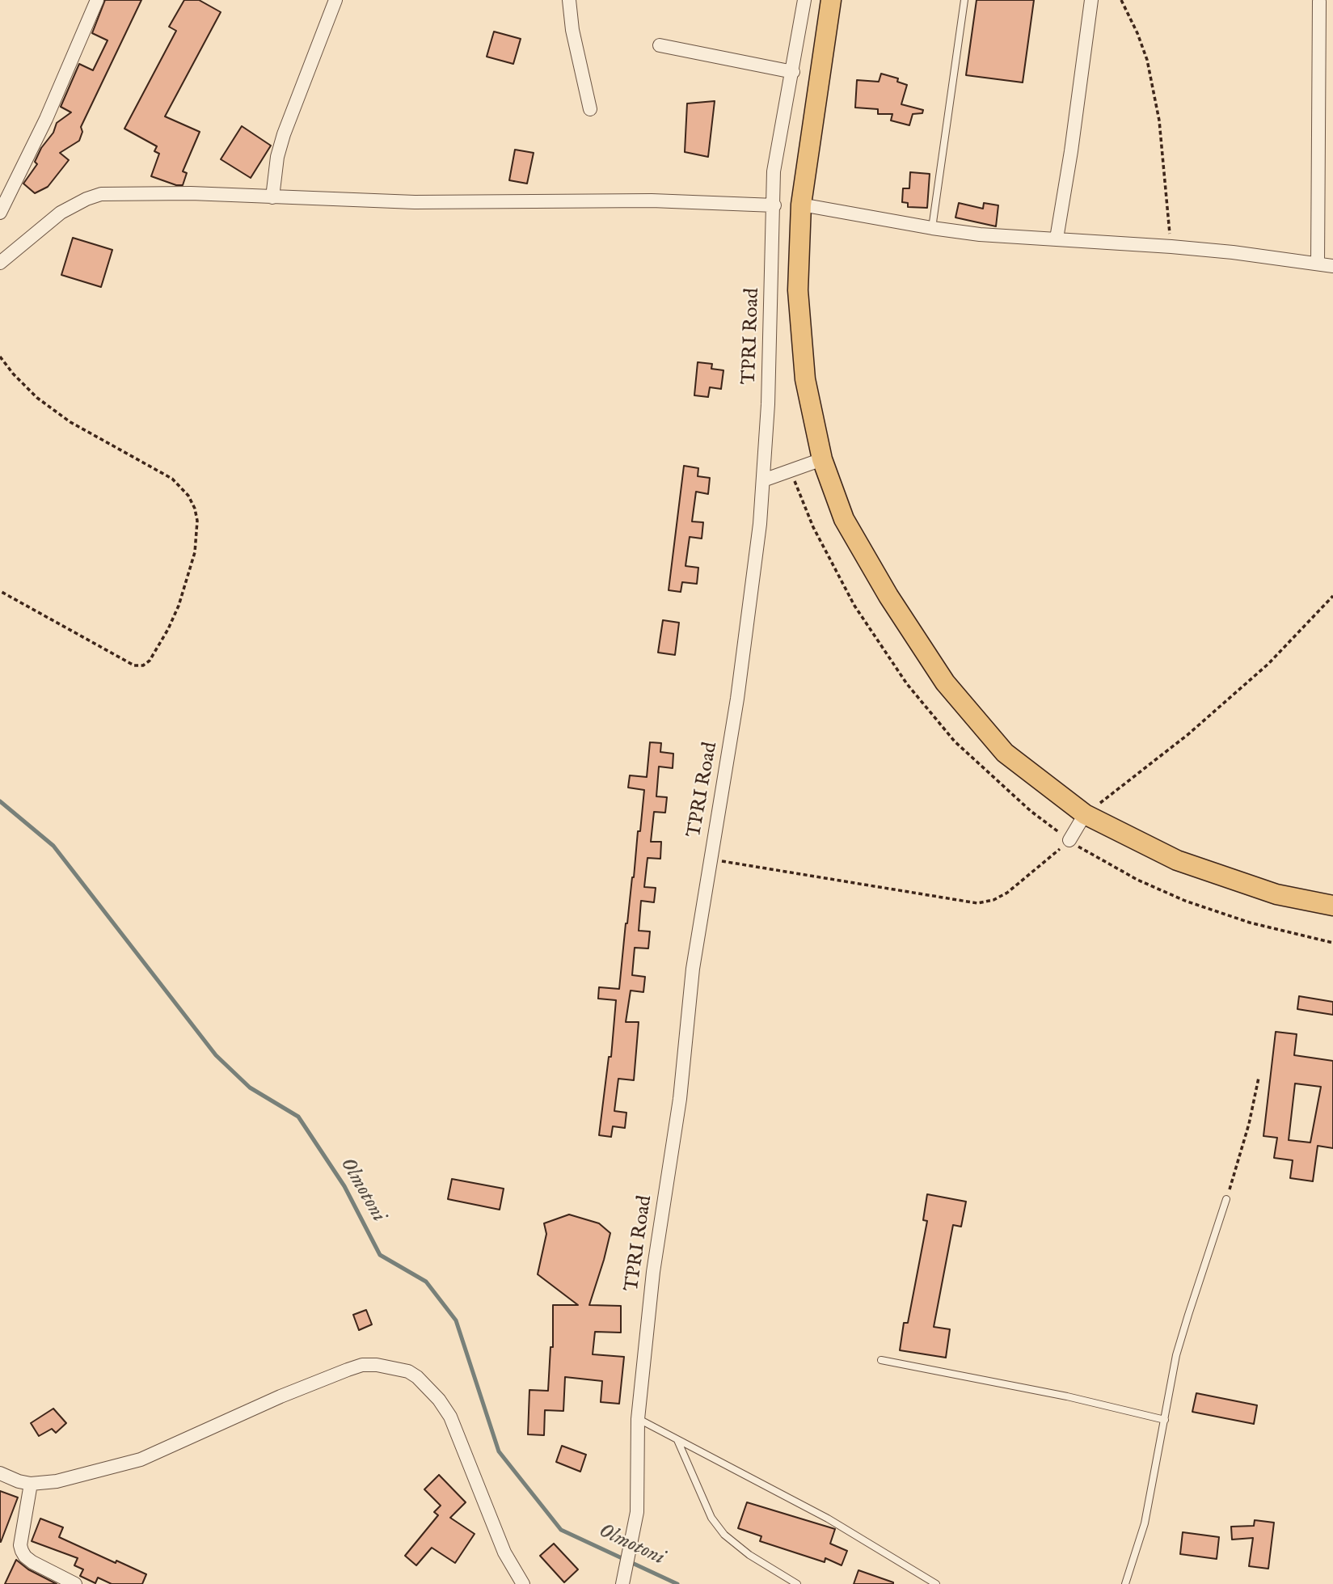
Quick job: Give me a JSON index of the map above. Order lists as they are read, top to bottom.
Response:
{
  "streets": {
    "street": ["TPRI Road"]
  },
  "water": ["Olmotoni"]
}
